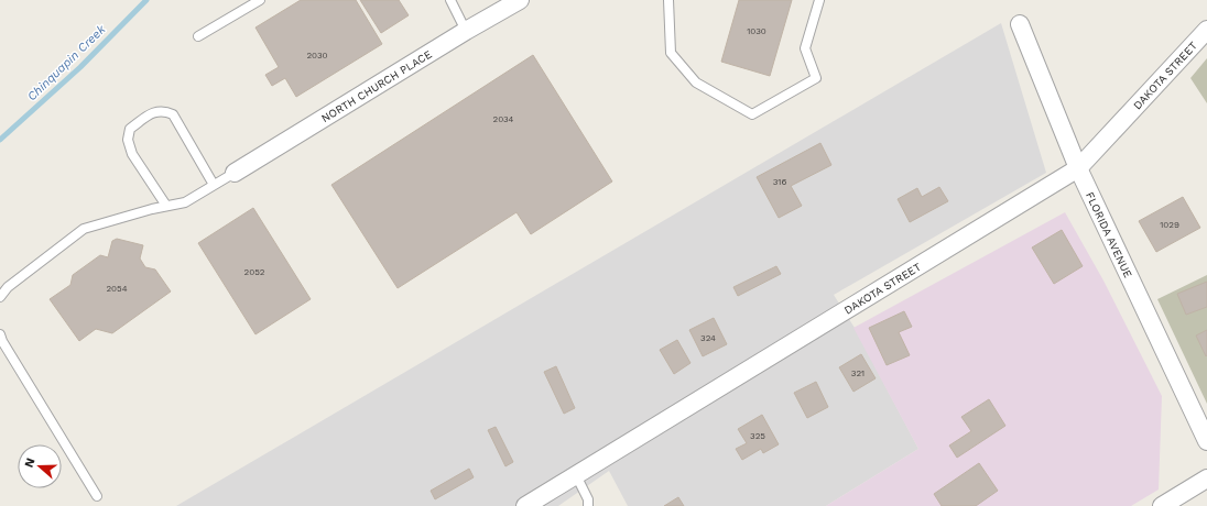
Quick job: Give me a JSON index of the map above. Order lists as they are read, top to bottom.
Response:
{
  "streets": {
    "street": ["DAKOTA STREET", "NORTH CHURCH PLACE", "FLORIDA AVENUE"]
  },
  "crossings": [
    ["DAKOTA STREET", "FLORIDA AVENUE"]
  ],
  "water": ["Chinquapin Creek"],
  "house_numbers": [
    "1030",
    "2030",
    "2034",
    "316",
    "1029",
    "2052",
    "2054",
    "324",
    "321",
    "325"
  ],
  "north": "left"
}
